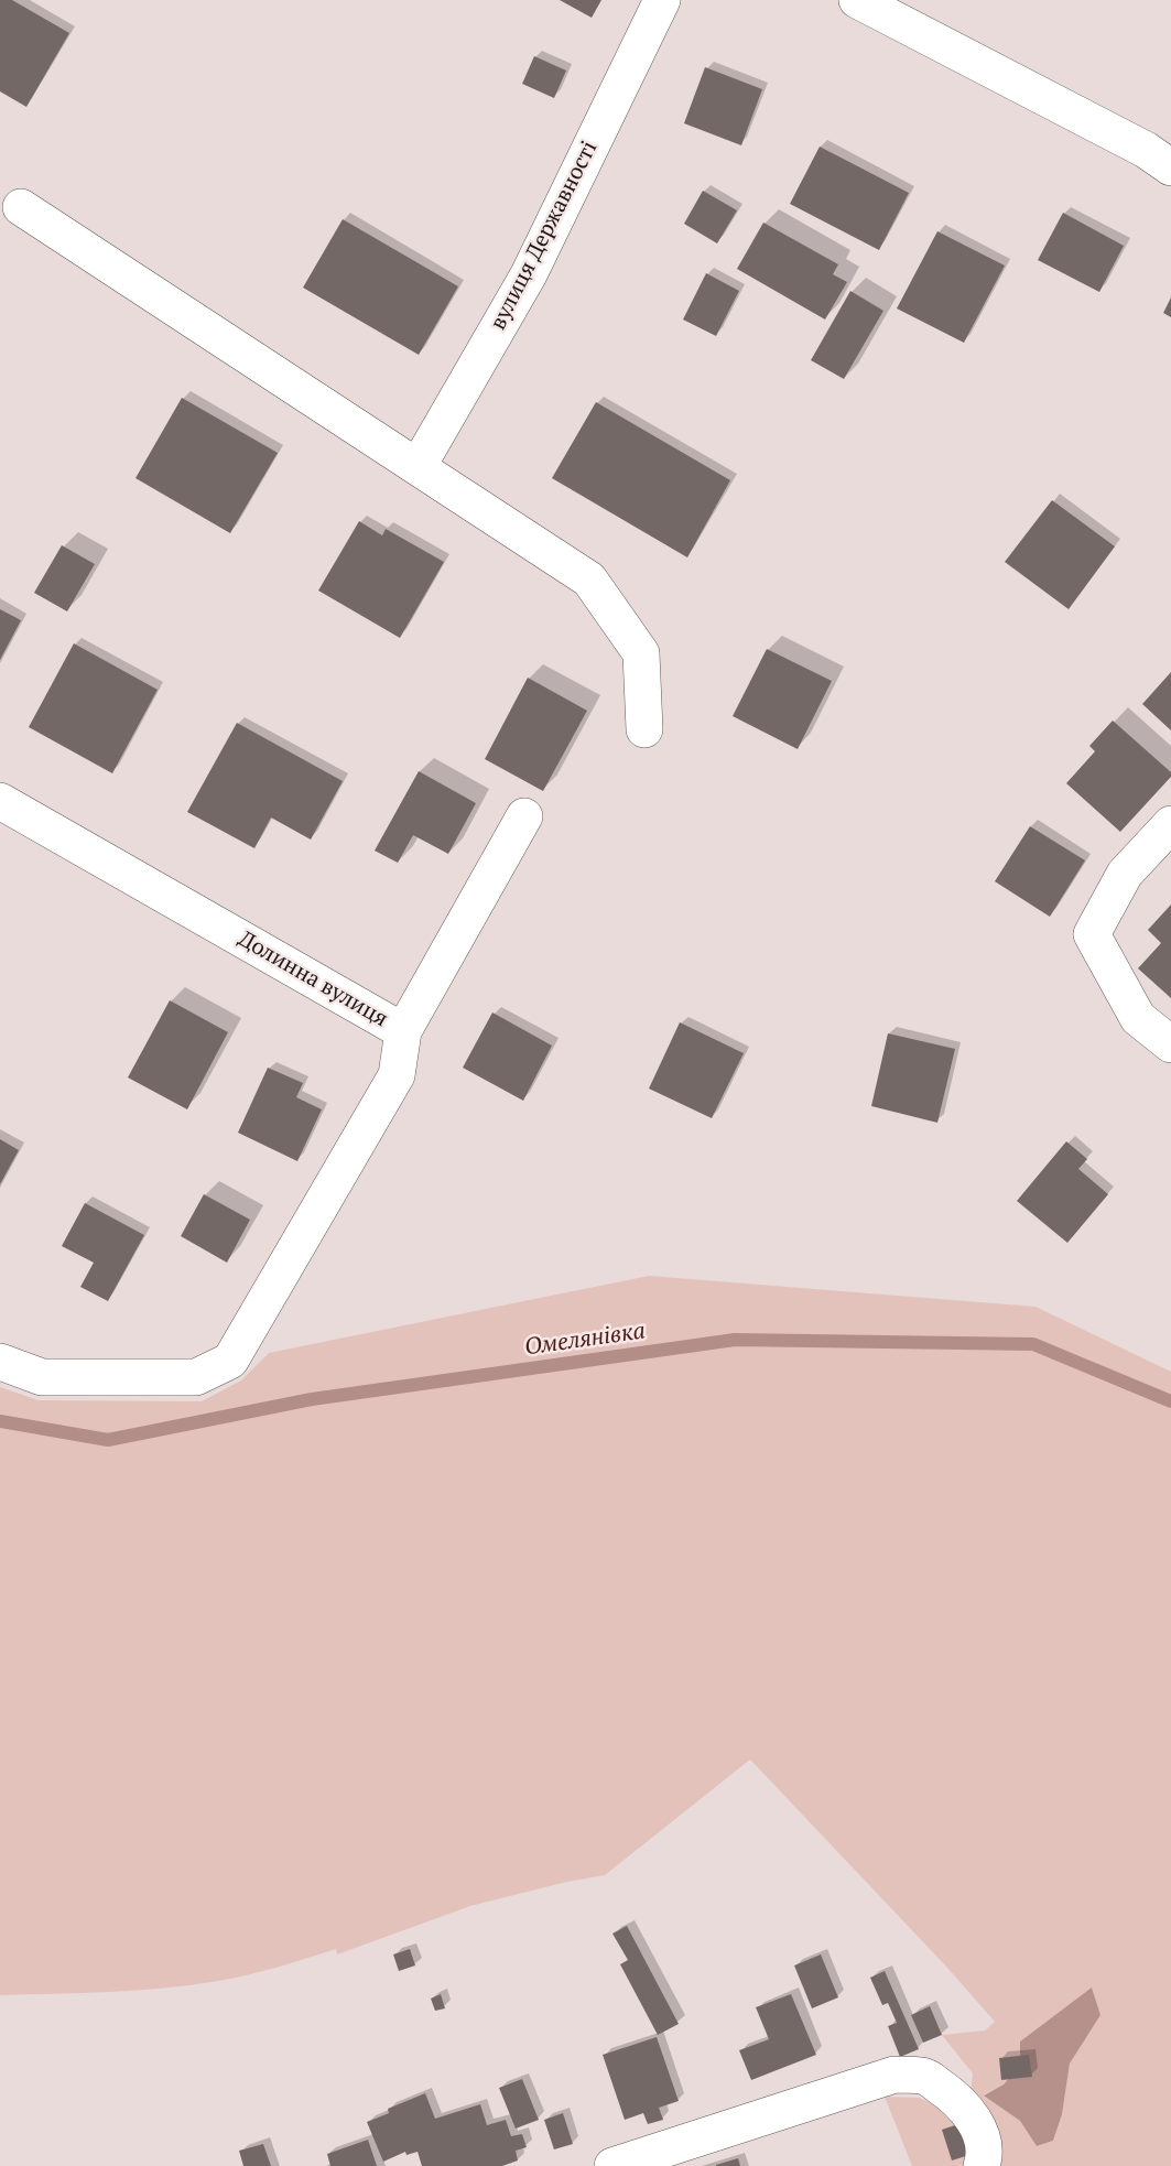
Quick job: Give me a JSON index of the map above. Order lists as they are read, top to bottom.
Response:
{
  "streets": {
    "street": ["вулиця Державності", "Долинна вулиця"]
  },
  "water": ["Омелянівка"]
}
